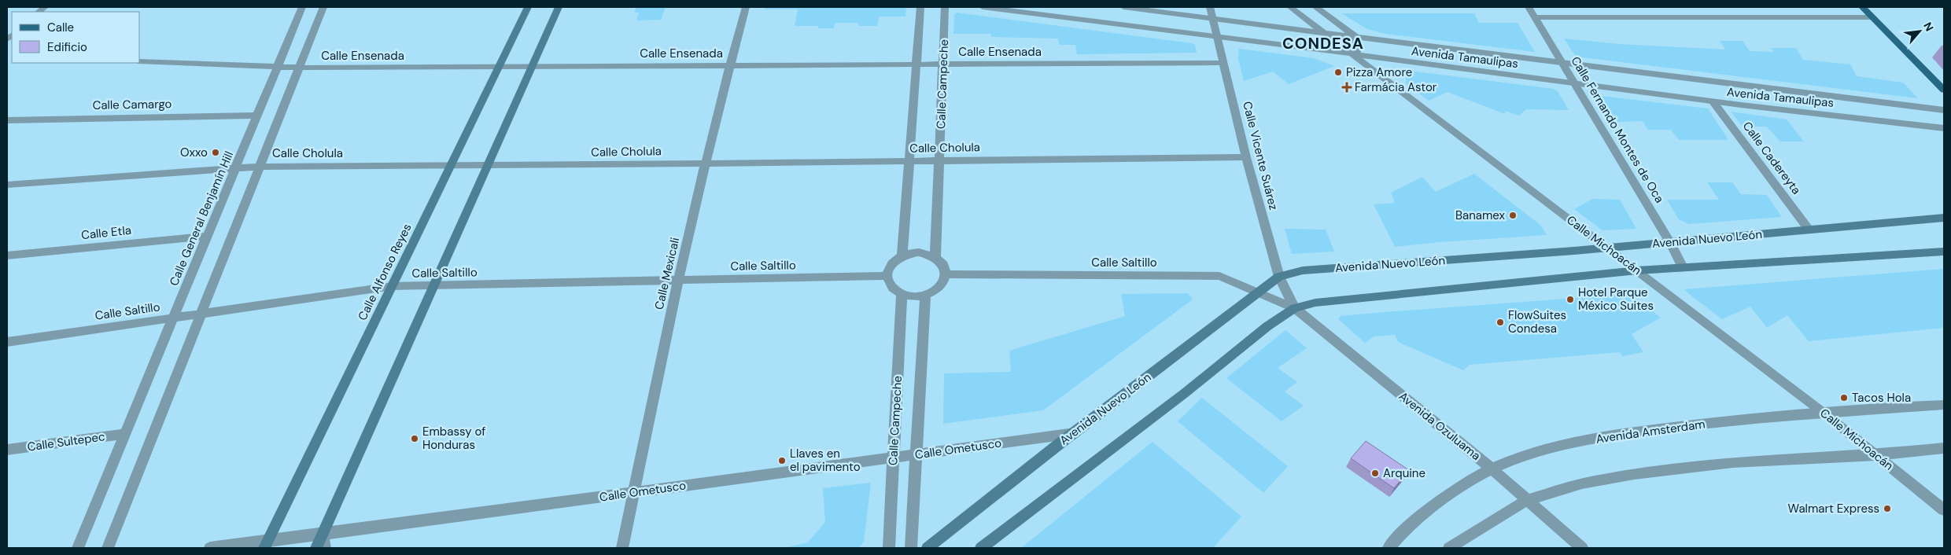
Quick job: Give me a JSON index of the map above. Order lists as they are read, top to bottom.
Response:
{
  "streets": {
    "main road": ["Avenida Nuevo León", "Calle Alfonso Reyes"],
    "street": [
      "Calle Ensenada",
      "Avenida Tamaulipas",
      "Calle Campeche",
      "Calle Camargo",
      "Calle Fernando Montes de Oca",
      "Calle Cholula",
      "Calle Vicente Suárez",
      "Calle Cadereyta",
      "Calle General Benjamín Hill",
      "Calle Etla",
      "Calle Michoacán",
      "Calle Saltillo",
      "Calle Mexicali",
      "Avenida Ozuluama",
      "Avenida Amsterdam",
      "Calle Sultepec",
      "Calle Ometusco"
    ]
  },
  "crossings": [
    ["Calle Ensenada", "Calle Campeche"],
    ["Calle Ensenada", "Calle Vicente Suárez"],
    ["Calle Ensenada", "Calle General Benjamín Hill"],
    ["Calle Ensenada", "Calle Alfonso Reyes"],
    ["Calle Ensenada", "Calle Mexicali"],
    ["Avenida Tamaulipas", "Calle Fernando Montes de Oca"],
    ["Avenida Tamaulipas", "Calle Vicente Suárez"],
    ["Avenida Tamaulipas", "Calle Cadereyta"],
    ["Avenida Tamaulipas", "Calle Michoacán"],
    ["Calle Campeche", "Calle Cholula"],
    ["Calle Campeche", "Calle Saltillo"],
    ["Calle Campeche", "Calle Ometusco"],
    ["Calle Camargo", "Calle General Benjamín Hill"],
    ["Calle Fernando Montes de Oca", "Avenida Nuevo León"],
    ["Calle Cholula", "Calle Vicente Suárez"],
    ["Calle Cholula", "Calle General Benjamín Hill"],
    ["Calle Cholula", "Calle Alfonso Reyes"],
    ["Calle Cholula", "Calle Mexicali"],
    ["Calle Vicente Suárez", "Avenida Nuevo León"],
    ["Calle Vicente Suárez", "Calle Saltillo"],
    ["Calle Vicente Suárez", "Avenida Ozuluama"],
    ["Calle Cadereyta", "Avenida Nuevo León"],
    ["Calle General Benjamín Hill", "Calle Etla"],
    ["Calle General Benjamín Hill", "Calle Saltillo"],
    ["Calle General Benjamín Hill", "Calle Sultepec"],
    ["Avenida Nuevo León", "Calle Michoacán"],
    ["Avenida Nuevo León", "Calle Saltillo"],
    ["Avenida Nuevo León", "Calle Ometusco"],
    ["Calle Michoacán", "Avenida Amsterdam"],
    ["Calle Saltillo", "Calle Alfonso Reyes"],
    ["Calle Saltillo", "Calle Mexicali"],
    ["Calle Saltillo", "Avenida Ozuluama"],
    ["Calle Alfonso Reyes", "Calle Ometusco"],
    ["Calle Mexicali", "Calle Ometusco"],
    ["Avenida Ozuluama", "Avenida Amsterdam"]
  ],
  "districts": ["CONDESA"],
  "places": {
    "other": [
      "Pizza Amore",
      "Oxxo",
      "Banamex",
      "Hotel Parque México Suites",
      "FlowSuites Condesa",
      "Tacos Hola",
      "Embassy of Honduras",
      "Llaves en el pavimento",
      "Arquine",
      "Walmart Express"
    ],
    "health": ["Farmácia Astor"]
  },
  "legend": ["Calle", "Edificio"],
  "north": "top right"
}
